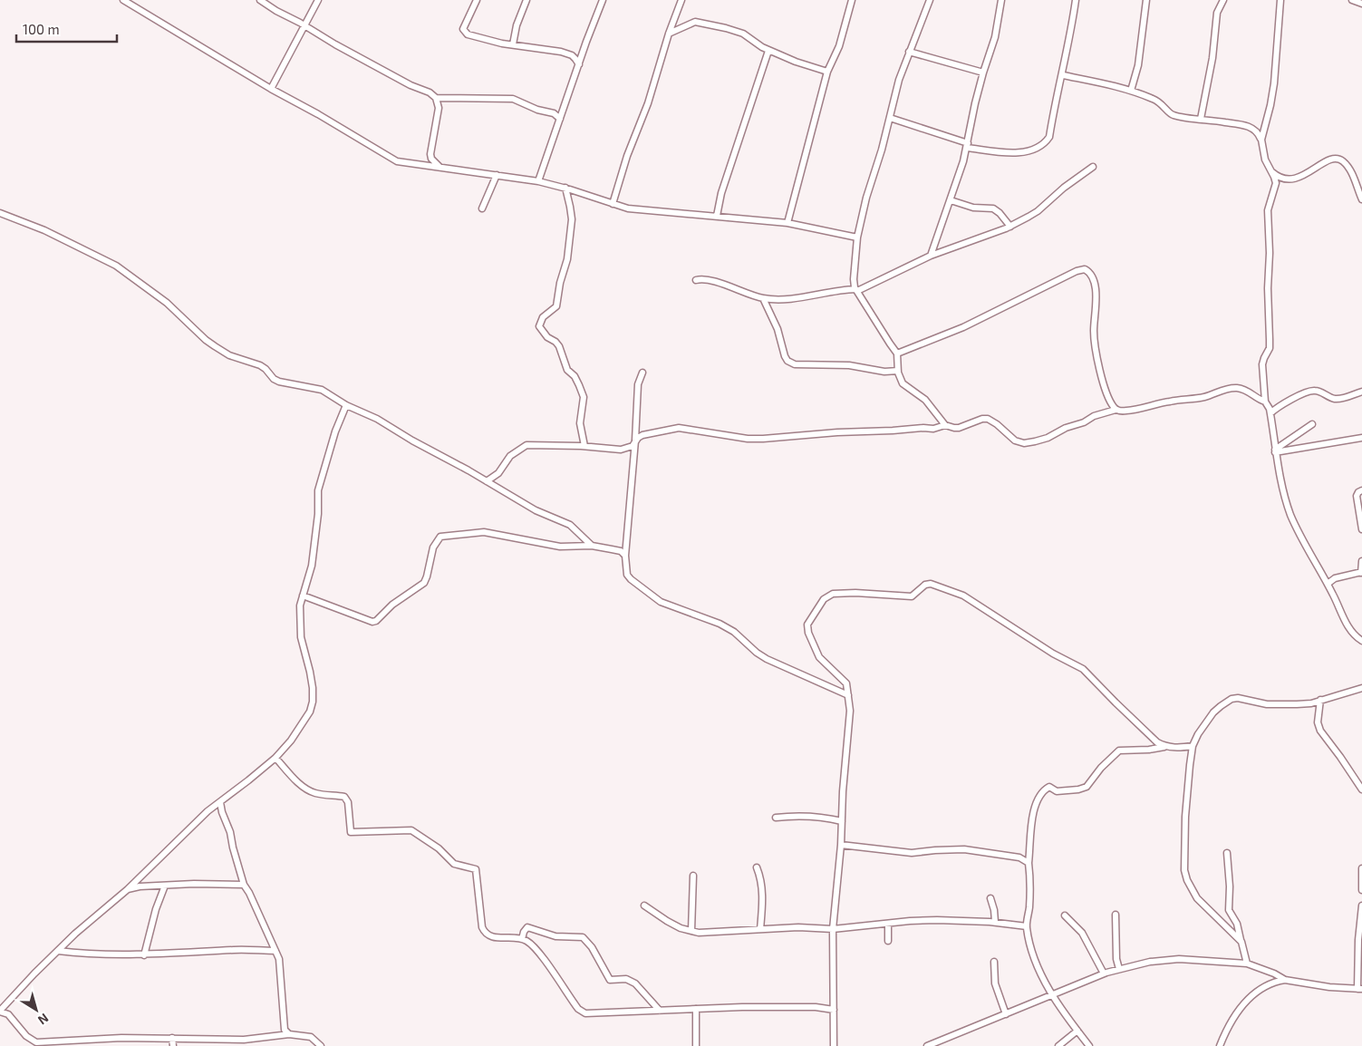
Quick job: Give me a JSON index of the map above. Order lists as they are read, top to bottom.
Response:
{
  "scale_bar": "100 m",
  "north": "bottom right"
}
